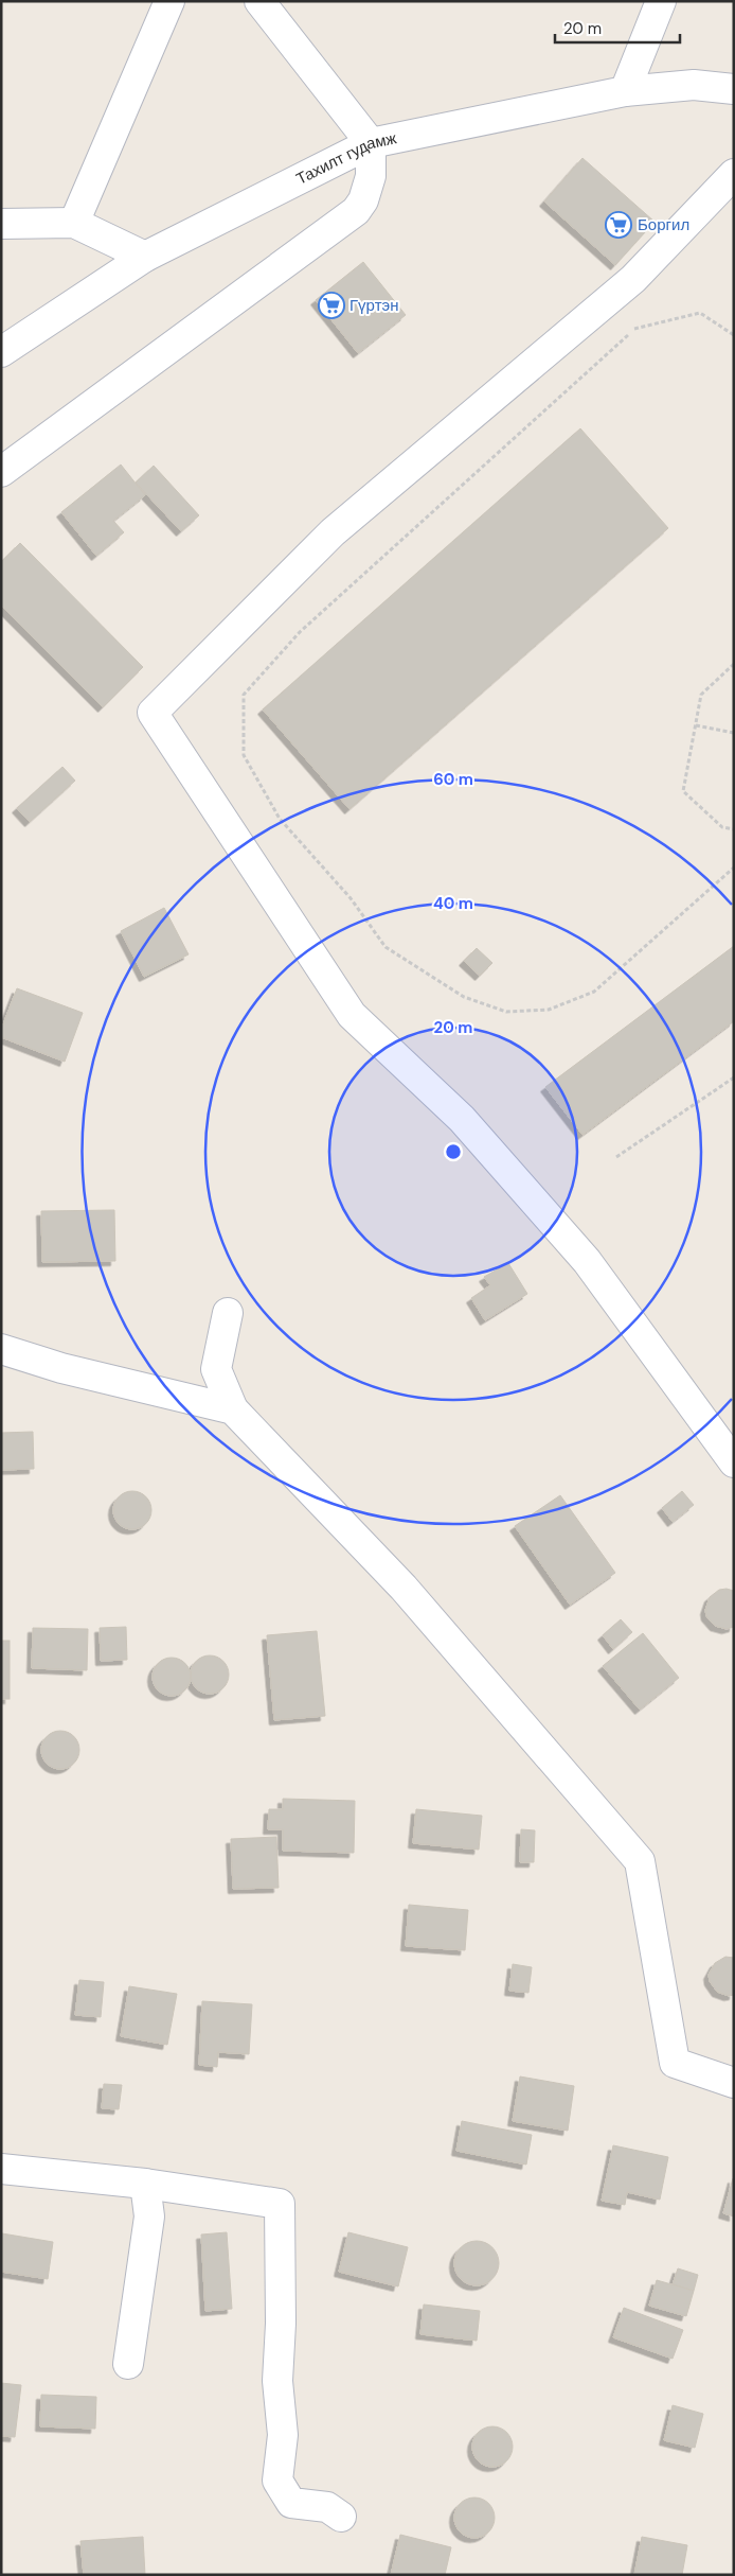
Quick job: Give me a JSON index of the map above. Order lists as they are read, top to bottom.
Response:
{
  "streets": {
    "street": ["Тахилт гудамж"]
  },
  "places": {
    "supermarket": ["Боргил", "Гүртэн"]
  },
  "scale_bar": "20 m",
  "rings": ["60 m", "40 m", "20 m"]
}
